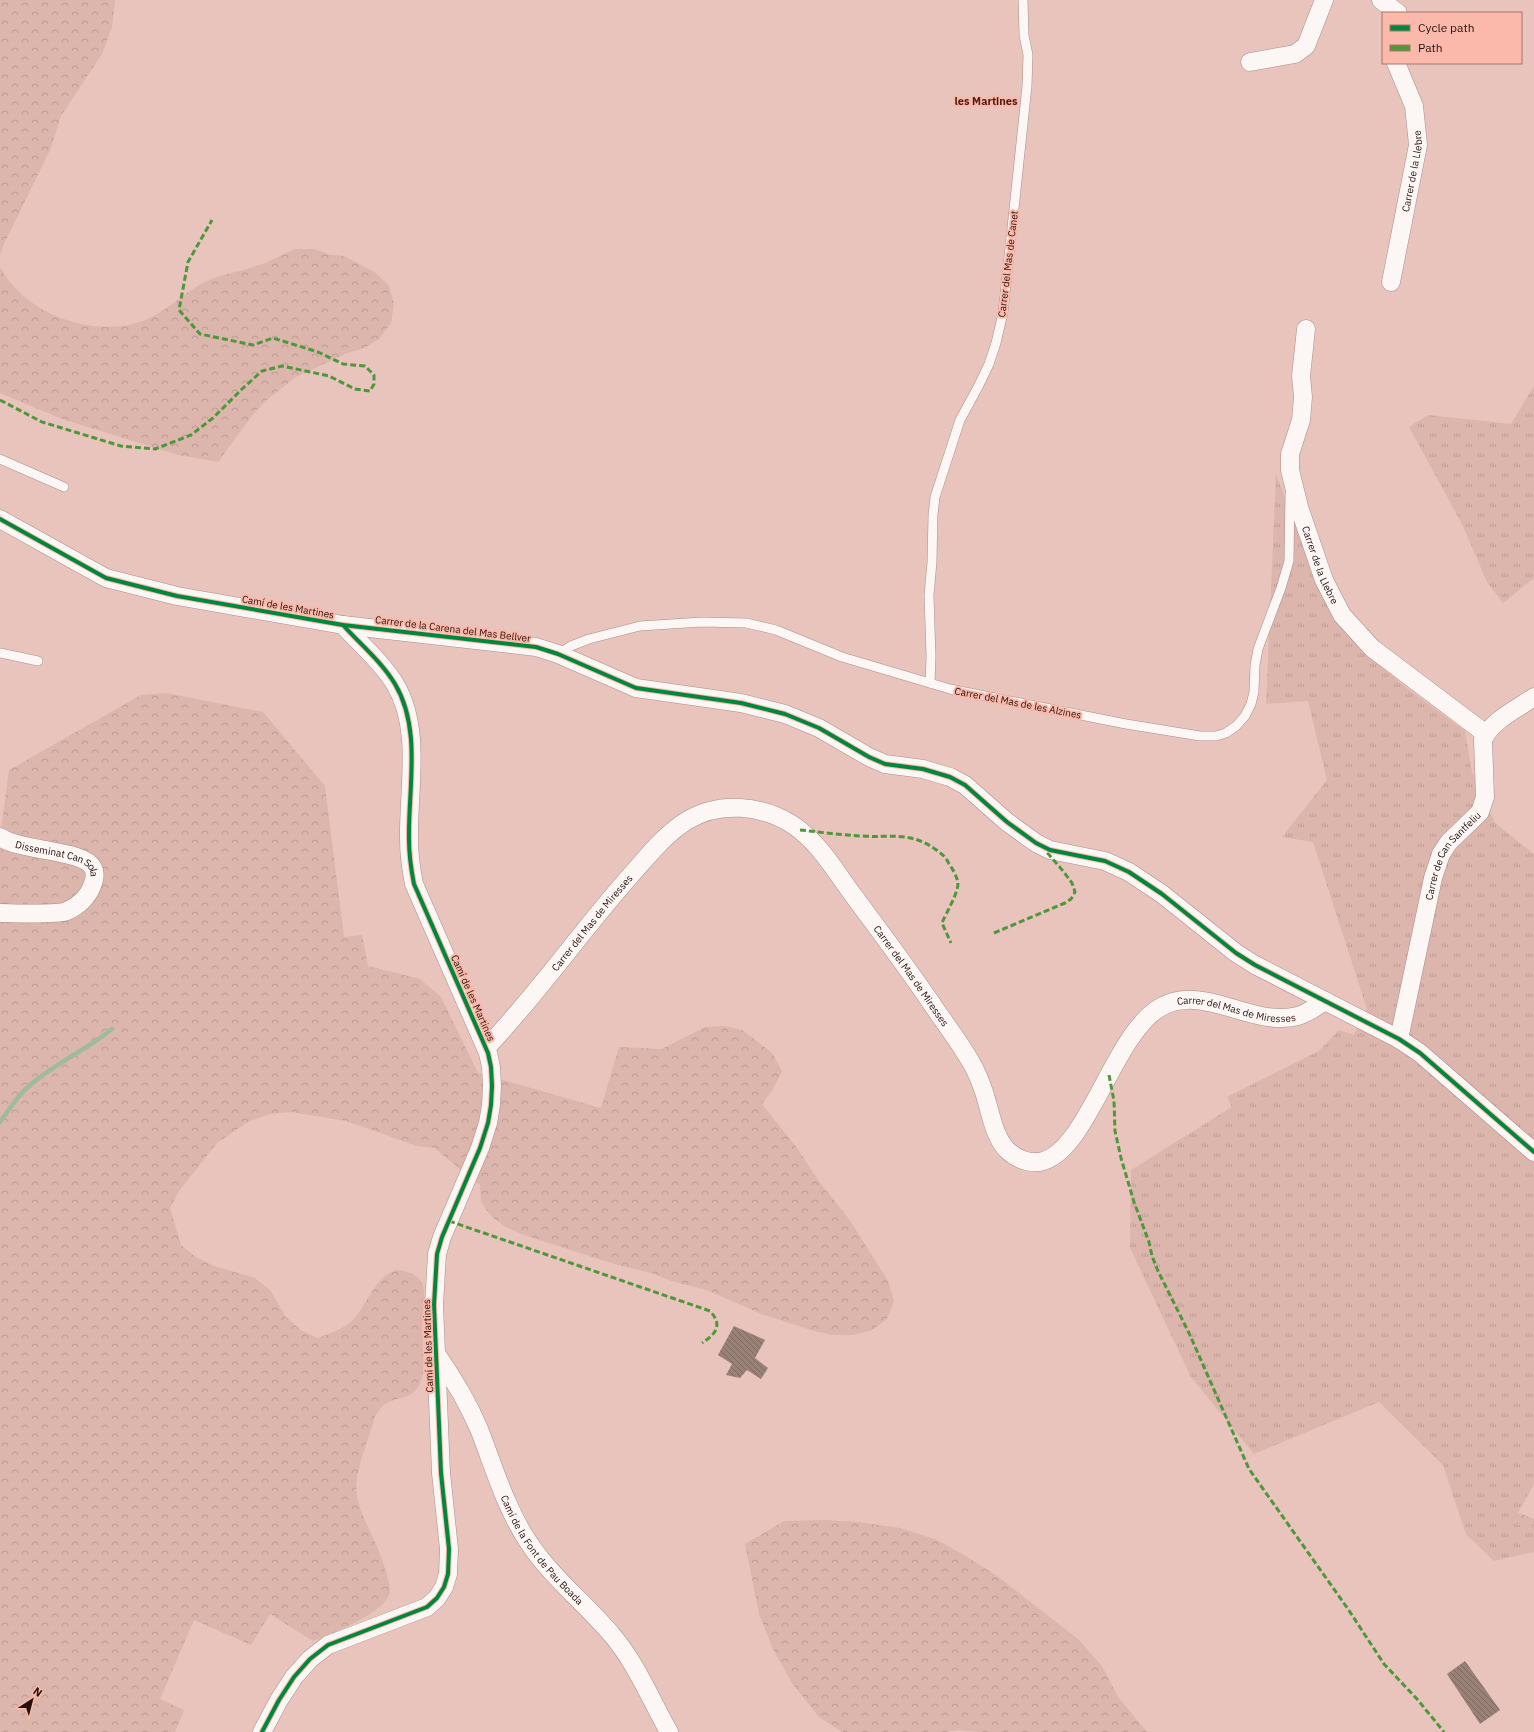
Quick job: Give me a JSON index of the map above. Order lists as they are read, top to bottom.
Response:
{
  "streets": {
    "street": [
      "Carrer de la Llebre",
      "Camí de les Martines",
      "Carrer de la Carena del Mas Bellver",
      "Carrer de Can Santfeliu",
      "Disseminat Can Sola",
      "Carrer del Mas de Miresses",
      "Camí de la Font de Pau Boada"
    ],
    "lane": ["Carrer del Mas de Canet", "Carrer del Mas de les Alzines"]
  },
  "crossings": [
    ["Carrer de la Llebre", "Carrer del Mas de les Alzines"],
    ["Carrer de la Llebre", "Carrer de Can Santfeliu"],
    ["Carrer del Mas de Canet", "Carrer del Mas de les Alzines"],
    ["Camí de les Martines", "Carrer de la Carena del Mas Bellver"],
    ["Camí de les Martines", "Carrer del Mas de Miresses"],
    ["Camí de les Martines", "Camí de la Font de Pau Boada"],
    ["Carrer de la Carena del Mas Bellver", "Carrer del Mas de les Alzines"],
    ["Carrer de la Carena del Mas Bellver", "Carrer de Can Santfeliu"],
    ["Carrer de la Carena del Mas Bellver", "Carrer del Mas de Miresses"]
  ],
  "districts": ["les Martines"],
  "legend": ["Cycle path", "Path"],
  "north": "top right"
}
